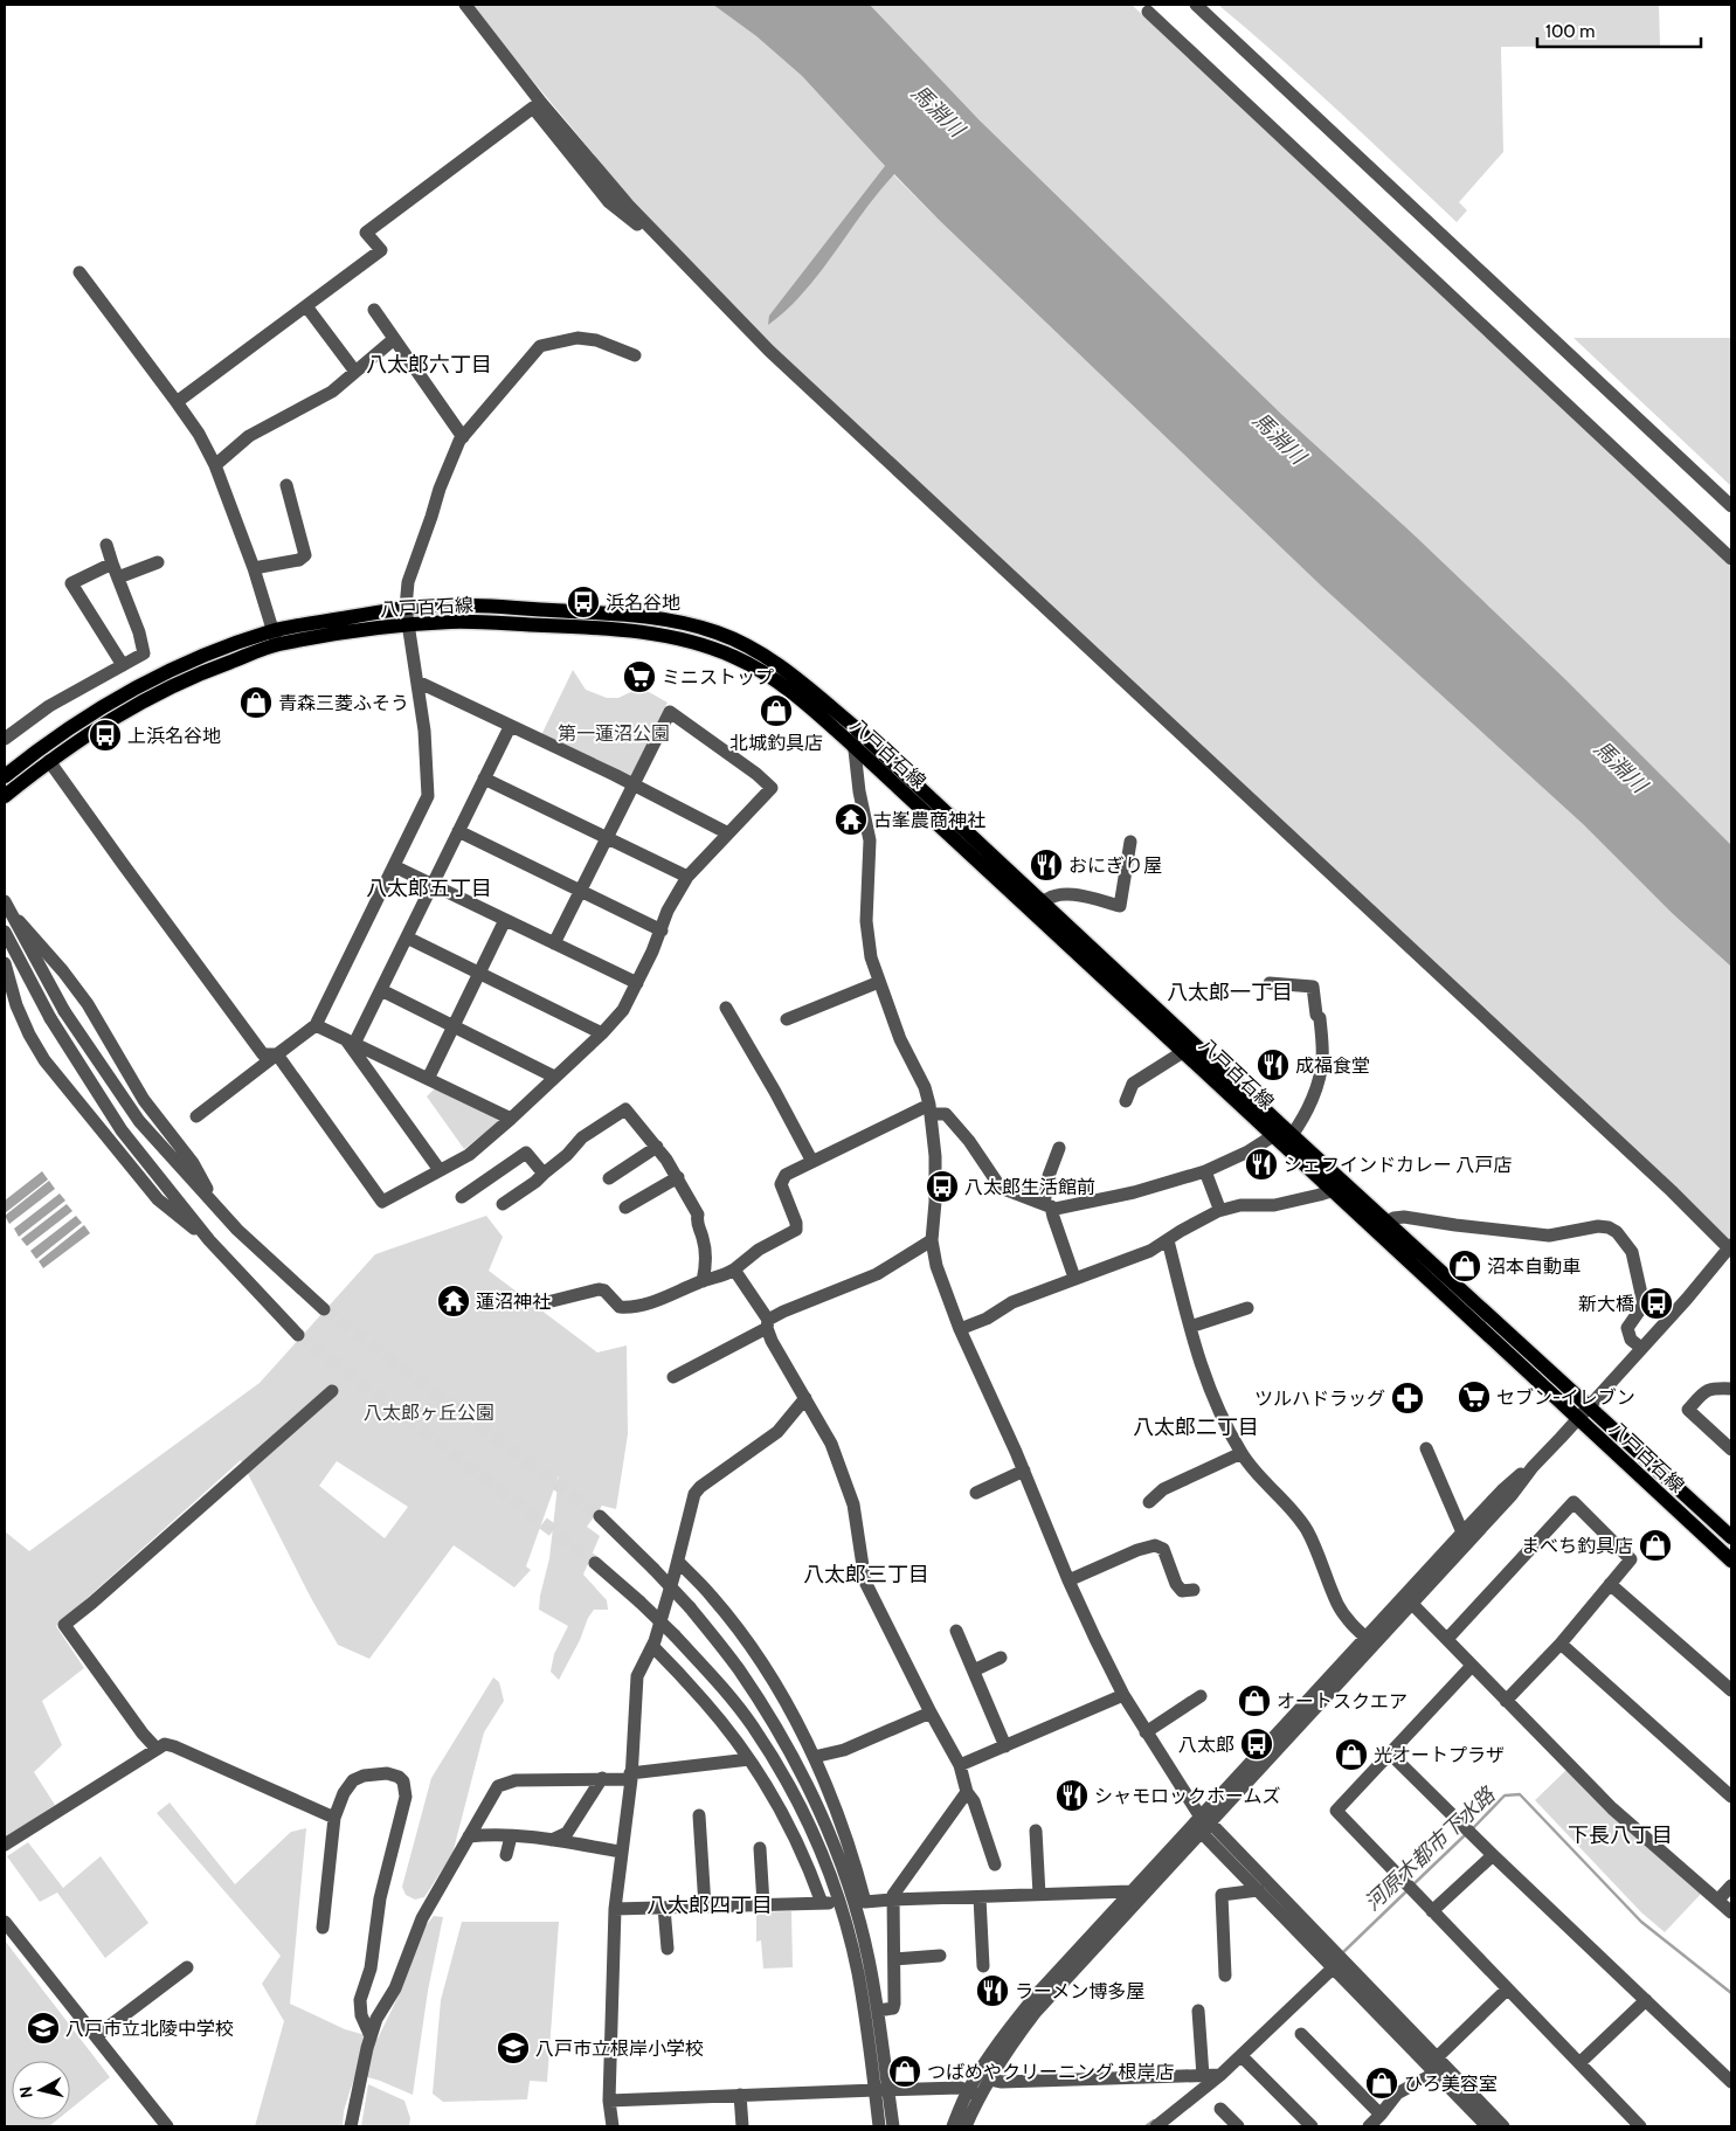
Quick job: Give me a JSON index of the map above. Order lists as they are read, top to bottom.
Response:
{
  "streets": {
    "main road": ["八戸百石線"]
  },
  "districts": [
    "八太郎六丁目",
    "八太郎五丁目",
    "八太郎一丁目",
    "八太郎二丁目",
    "八太郎三丁目",
    "下長八丁目",
    "八太郎四丁目"
  ],
  "water": ["馬淵川", "河原木都市下水路"],
  "parks": ["第一蓮沼公園", "八太郎ヶ丘公園"],
  "places": {
    "bus stop": [
      "浜名谷地",
      "上浜名谷地",
      "八太郎生活館前",
      "新大橋",
      "八太郎"
    ],
    "supermarket": ["ミニストップ", "セブン-イレブン"],
    "shop": [
      "青森三菱ふそう",
      "北城釣具店",
      "沼本自動車",
      "まべち釣具店",
      "オートスクエア",
      "光オートプラザ",
      "つばめやクリーニング 根岸店",
      "ひろ美容室"
    ],
    "temple": ["古峯農商神社", "蓮沼神社"],
    "restaurant": [
      "おにぎり屋",
      "成福食堂",
      "シェフインドカレー 八戸店",
      "シャモロックホームズ",
      "ラーメン博多屋"
    ],
    "pharmacy": ["ツルハドラッグ"],
    "school or university": ["八戸市立北陵中学校", "八戸市立根岸小学校"]
  },
  "scale_bar": "100 m",
  "north": "left"
}
